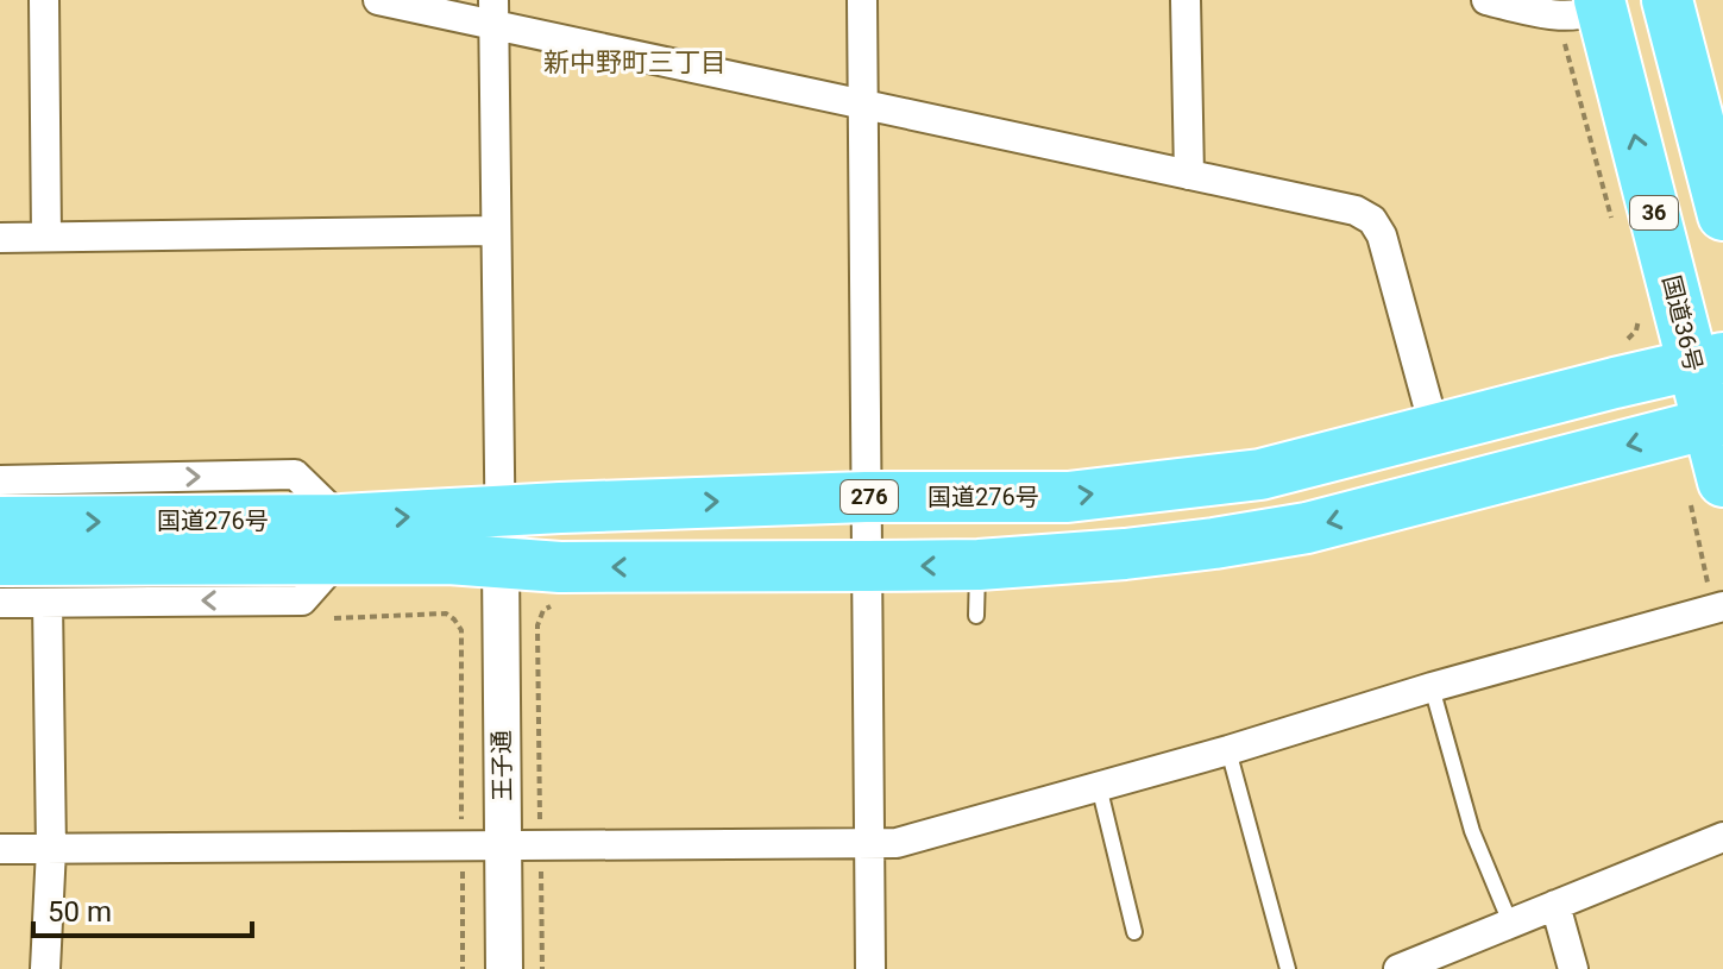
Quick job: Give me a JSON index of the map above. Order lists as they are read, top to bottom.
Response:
{
  "streets": {
    "highway": [
      "36",
      "国道36号",
      "276",
      "国道276号"
    ],
    "street": ["王子通"]
  },
  "crossings": [
    ["国道36号", "国道276号"],
    ["国道276号", "王子通"]
  ],
  "districts": ["新中野町三丁目"],
  "scale_bar": "50 m"
}
